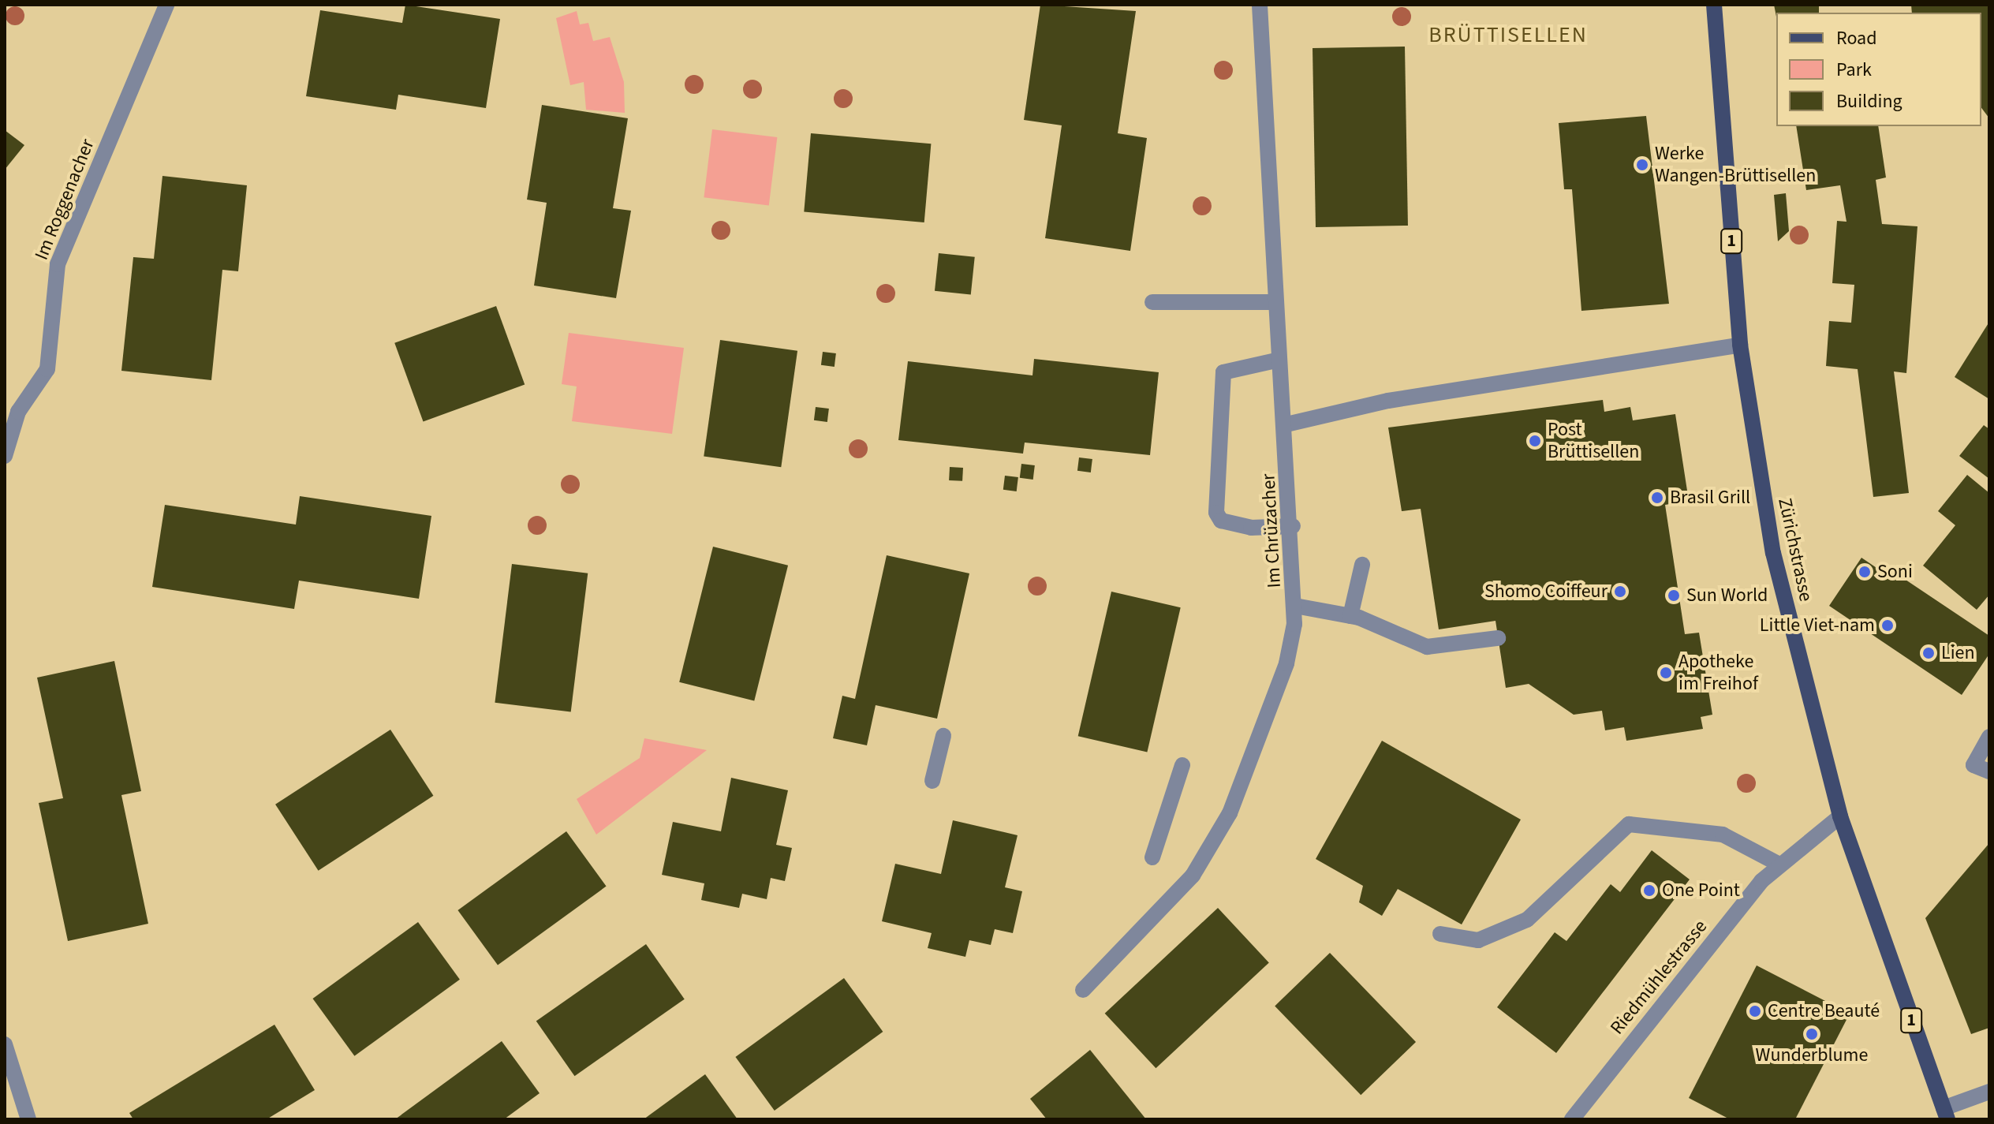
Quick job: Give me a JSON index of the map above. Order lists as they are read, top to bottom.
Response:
{
  "streets": {
    "main road": ["1", "Zürichstrasse"],
    "street": ["Im Roggenacher", "Im Chrüzacher", "Riedmühlestrasse"]
  },
  "crossings": [
    ["Zürichstrasse", "Riedmühlestrasse"]
  ],
  "districts": ["BRÜTTISELLEN"],
  "places": [
    "Werke Wangen-Brüttisellen",
    "Post Brüttisellen",
    "Brasil Grill",
    "Soni",
    "Shomo Coiffeur",
    "Sun World",
    "Little Viet-nam",
    "Lien",
    "Apotheke im Freihof",
    "One Point",
    "Centre Beauté",
    "Wunderblume"
  ],
  "legend": ["Road", "Park", "Building"]
}
